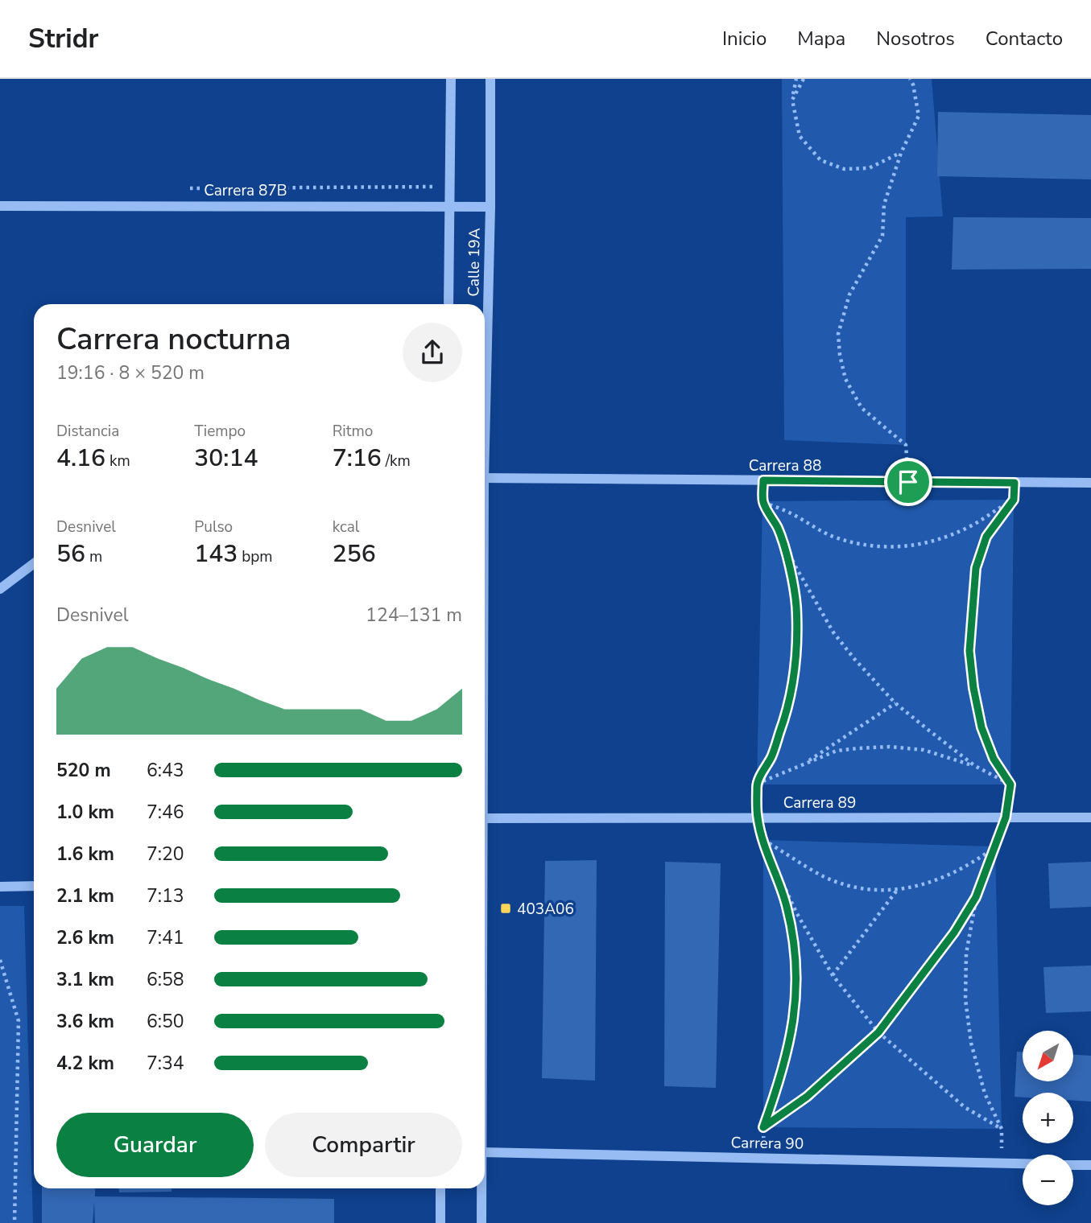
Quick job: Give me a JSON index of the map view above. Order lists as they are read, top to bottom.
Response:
{
  "streets": {
    "street": [
      "Carrera 87B",
      "Calle 19A",
      "Carrera 88",
      "Carrera 89",
      "Carrera 90"
    ]
  },
  "crossings": [
    ["Carrera 87B", "Calle 19A"]
  ],
  "places": {
    "transit": ["403A06"]
  },
  "north": "bottom left",
  "page": {
    "header": "Stridr",
    "nav": [
      "Inicio",
      "Mapa",
      "Nosotros",
      "Contacto"
    ],
    "heading": ["Carrera nocturna", "19:16 · 8 × 520 m"],
    "stats": [
      ["Distancia", "4.16 km"],
      ["Tiempo", "30:14"],
      ["Ritmo", "7:16 /km"],
      ["Desnivel", "56 m"],
      ["Pulso", "143 bpm"],
      ["kcal", "256"]
    ],
    "chart": ["Desnivel", "124–131 m"],
    "list": [
      {
        "name": "520 m",
        "note": "6:43"
      },
      {
        "name": "1.0 km",
        "note": "7:46"
      },
      {
        "name": "1.6 km",
        "note": "7:20"
      },
      {
        "name": "2.1 km",
        "note": "7:13"
      },
      {
        "name": "2.6 km",
        "note": "7:41"
      },
      {
        "name": "3.1 km",
        "note": "6:58"
      },
      {
        "name": "3.6 km",
        "note": "6:50"
      },
      {
        "name": "4.2 km",
        "note": "7:34"
      }
    ],
    "map_buttons": ["+", "−"],
    "buttons": ["Guardar", "Compartir"]
  }
}
